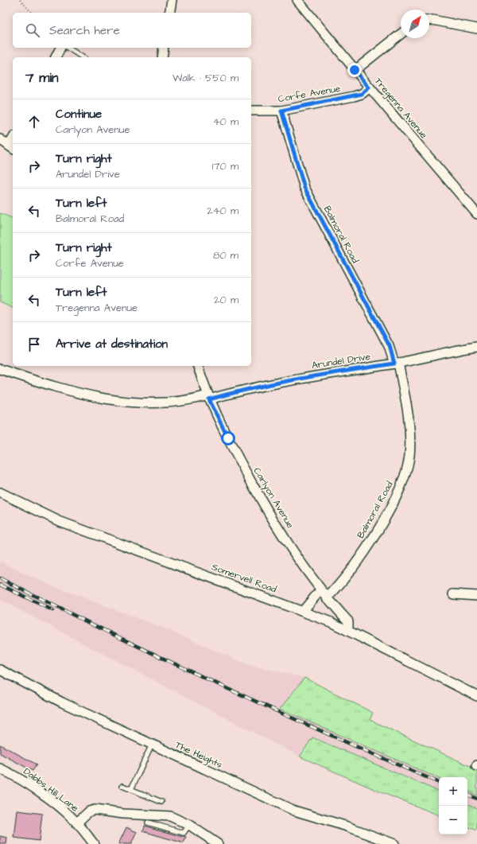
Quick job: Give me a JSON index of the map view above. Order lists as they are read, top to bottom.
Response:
{
  "streets": {
    "street": [
      "Corfe Avenue",
      "Tregenna Avenue",
      "Balmoral Road",
      "Arundel Drive",
      "Carlyon Avenue",
      "Somervell Road",
      "The Heights",
      "Dabbs Hill Lane"
    ]
  },
  "crossings": [
    ["Corfe Avenue", "Tregenna Avenue"],
    ["Corfe Avenue", "Balmoral Road"],
    ["Balmoral Road", "Arundel Drive"],
    ["Balmoral Road", "Carlyon Avenue"],
    ["Arundel Drive", "Carlyon Avenue"],
    ["Carlyon Avenue", "Somervell Road"]
  ],
  "north": "top right",
  "page": {
    "search": "Search here",
    "heading": ["7 min", "Walk · 550 m"],
    "list": [
      ["Continue", "Carlyon Avenue", "40 m"],
      ["Turn right", "Arundel Drive", "170 m"],
      ["Turn left", "Balmoral Road", "240 m"],
      ["Turn right", "Corfe Avenue", "80 m"],
      ["Turn left", "Tregenna Avenue", "20 m"],
      "Arrive at destination"
    ],
    "map_buttons": ["+", "−"]
  }
}
